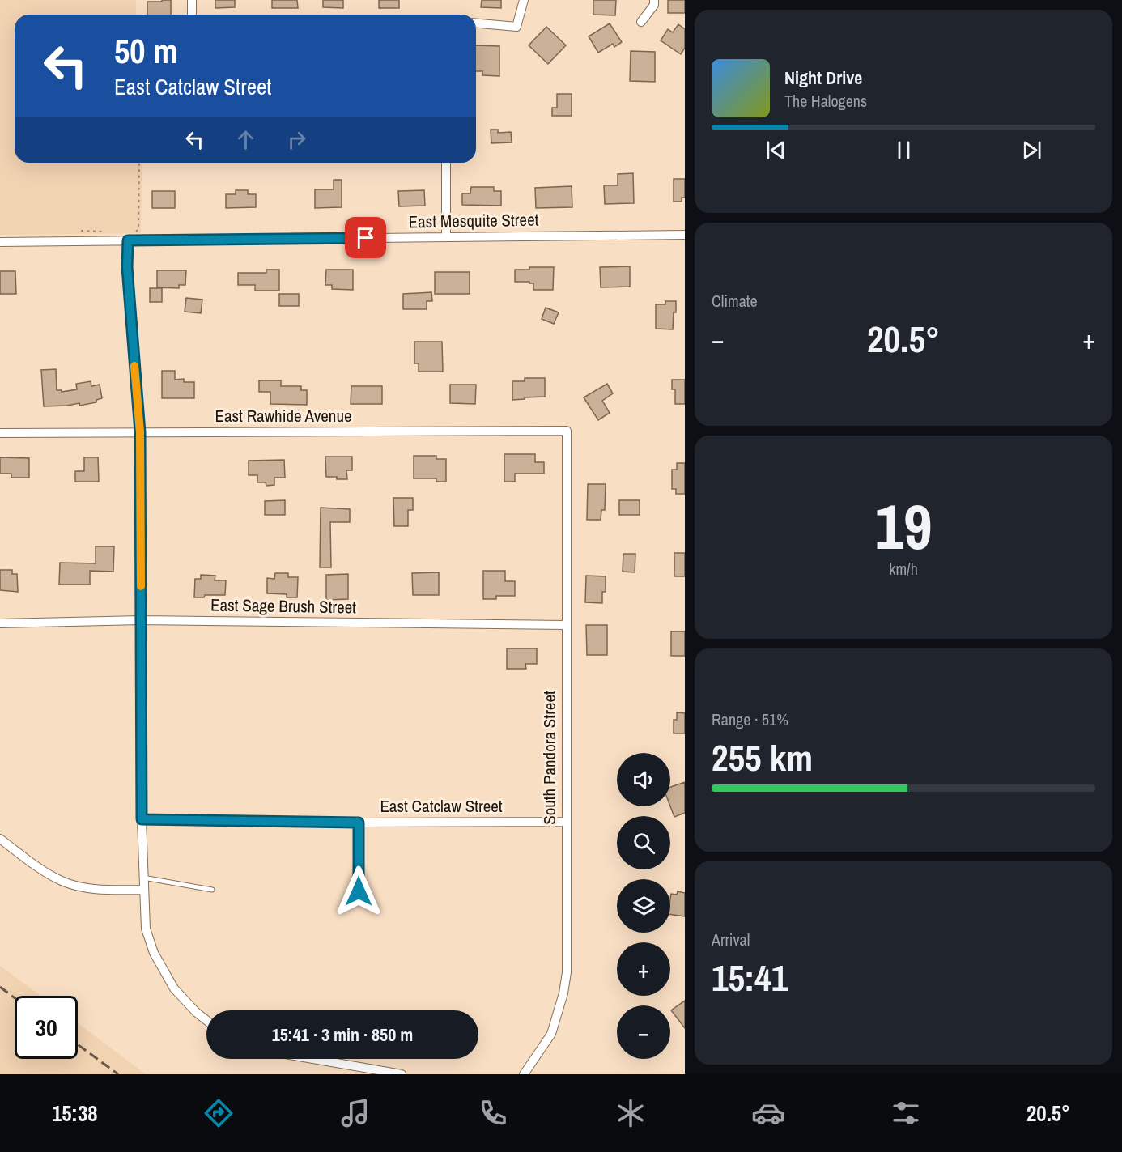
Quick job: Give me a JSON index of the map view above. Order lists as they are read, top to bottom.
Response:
{
  "streets": {
    "street": [
      "East Mesquite Street",
      "East Rawhide Avenue",
      "East Sage Brush Street",
      "South Pandora Street",
      "East Catclaw Street"
    ]
  },
  "crossings": [
    ["East Rawhide Avenue", "South Pandora Street"],
    ["East Sage Brush Street", "South Pandora Street"],
    ["South Pandora Street", "East Catclaw Street"]
  ],
  "page": {
    "turn": ["50 m", "East Catclaw Street"],
    "song": ["Night Drive", "The Halogens"],
    "tile": [
      "Climate",
      ["19", "km/h"],
      ["Range · 51%", "255 km"],
      ["Arrival", "15:41"]
    ],
    "heat": ["−", "20.5°", "+"],
    "map_buttons": ["+", "−"],
    "limit": "30",
    "trip": "15:41 · 3 min · 850 m",
    "tabs": ["15:38", "20.5°"]
  }
}
